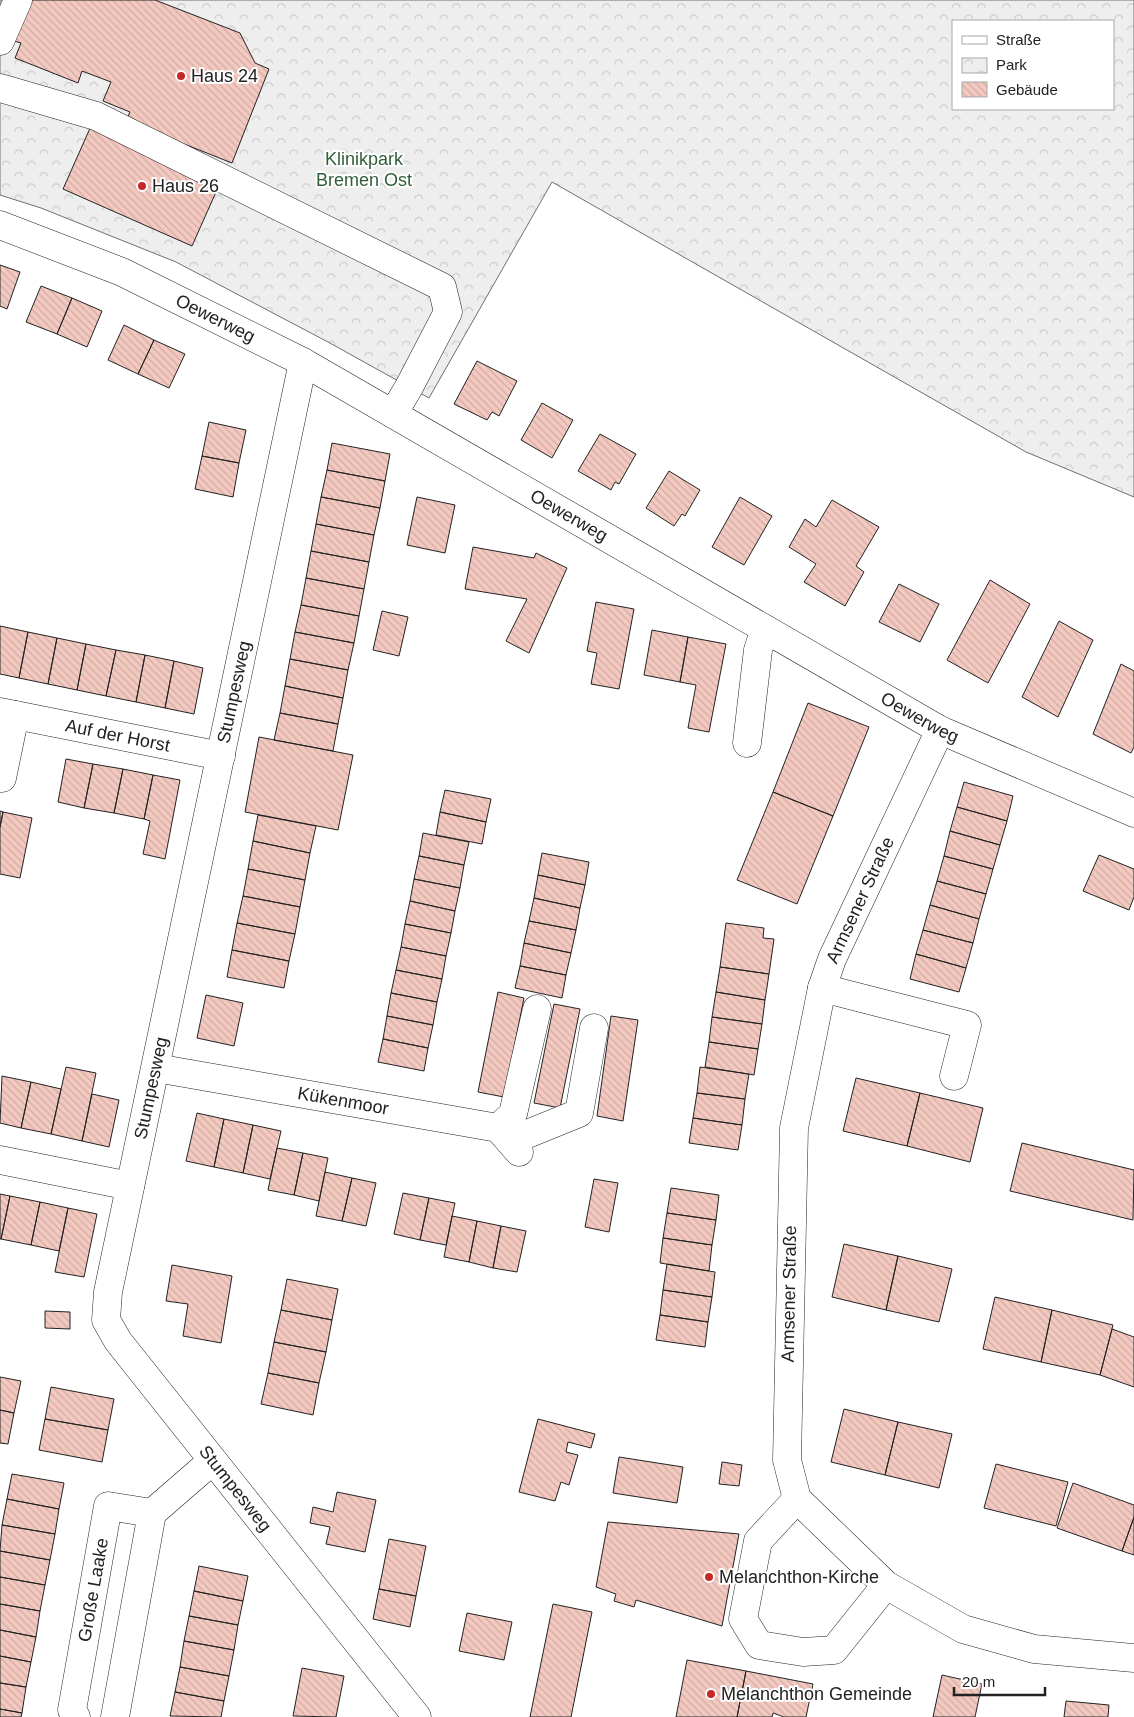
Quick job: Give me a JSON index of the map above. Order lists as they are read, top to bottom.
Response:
{
  "streets": {
    "street": [
      "Oewerweg",
      "Stumpesweg",
      "Auf der Horst",
      "Armsener Straße",
      "Kükenmoor",
      "Große Laake"
    ]
  },
  "crossings": [
    ["Oewerweg", "Stumpesweg"],
    ["Oewerweg", "Armsener Straße"],
    ["Stumpesweg", "Auf der Horst"],
    ["Stumpesweg", "Kükenmoor"]
  ],
  "parks": ["Klinikpark Bremen Ost"],
  "places": [
    "Haus 24",
    "Haus 26",
    "Melanchthon-Kirche",
    "Melanchthon Gemeinde"
  ],
  "legend": ["Straße", "Park", "Gebäude"],
  "scale_bar": "20 m"
}
